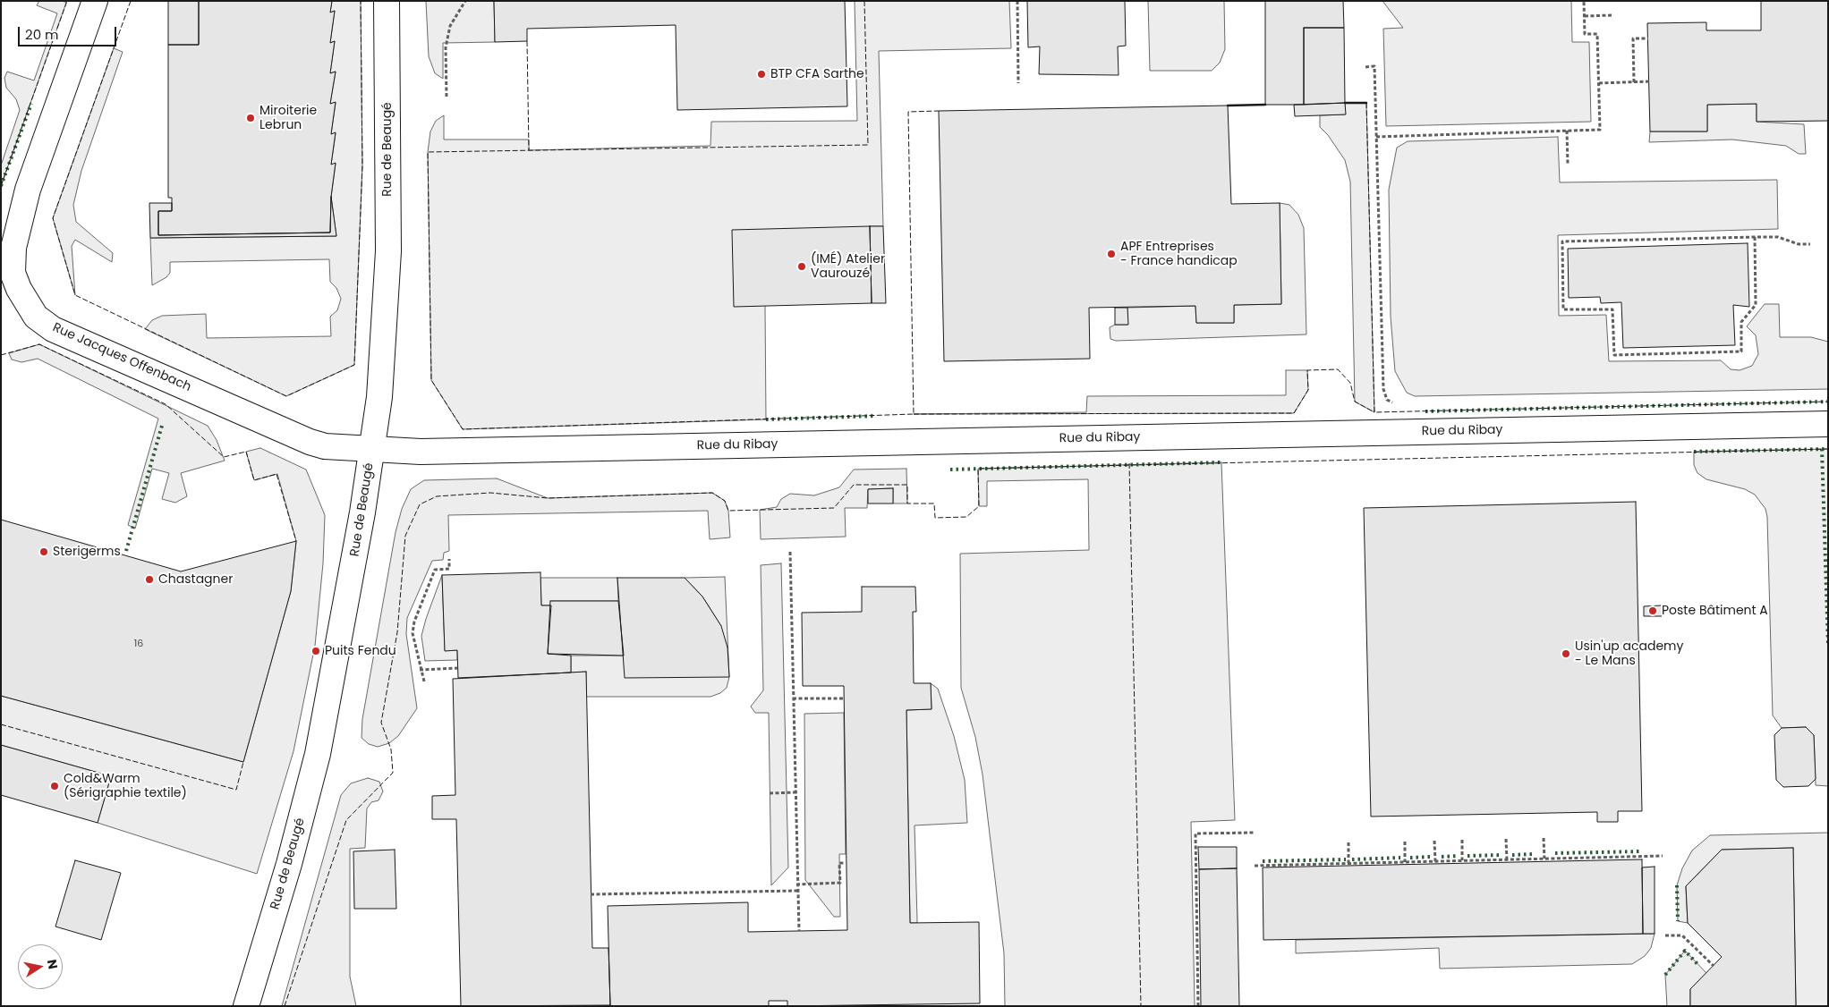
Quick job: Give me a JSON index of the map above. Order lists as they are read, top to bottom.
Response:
{
  "streets": {
    "street": ["Rue de Beaugé", "Rue Jacques Offenbach", "Rue du Ribay"]
  },
  "crossings": [
    ["Rue de Beaugé", "Rue Jacques Offenbach"],
    ["Rue de Beaugé", "Rue du Ribay"],
    ["Rue Jacques Offenbach", "Rue du Ribay"]
  ],
  "places": [
    "BTP CFA Sarthe",
    "Miroiterie Lebrun",
    "APF Entreprises - France handicap",
    "(IMÉ) Atelier Vaurouzé",
    "Sterigerms",
    "Chastagner",
    "Poste Bâtiment A",
    "Puits Fendu",
    "Usin'up academy - Le Mans",
    "Cold&Warm (Sérigraphie textile)"
  ],
  "house_numbers": ["16"],
  "scale_bar": "20 m",
  "north": "right"
}
